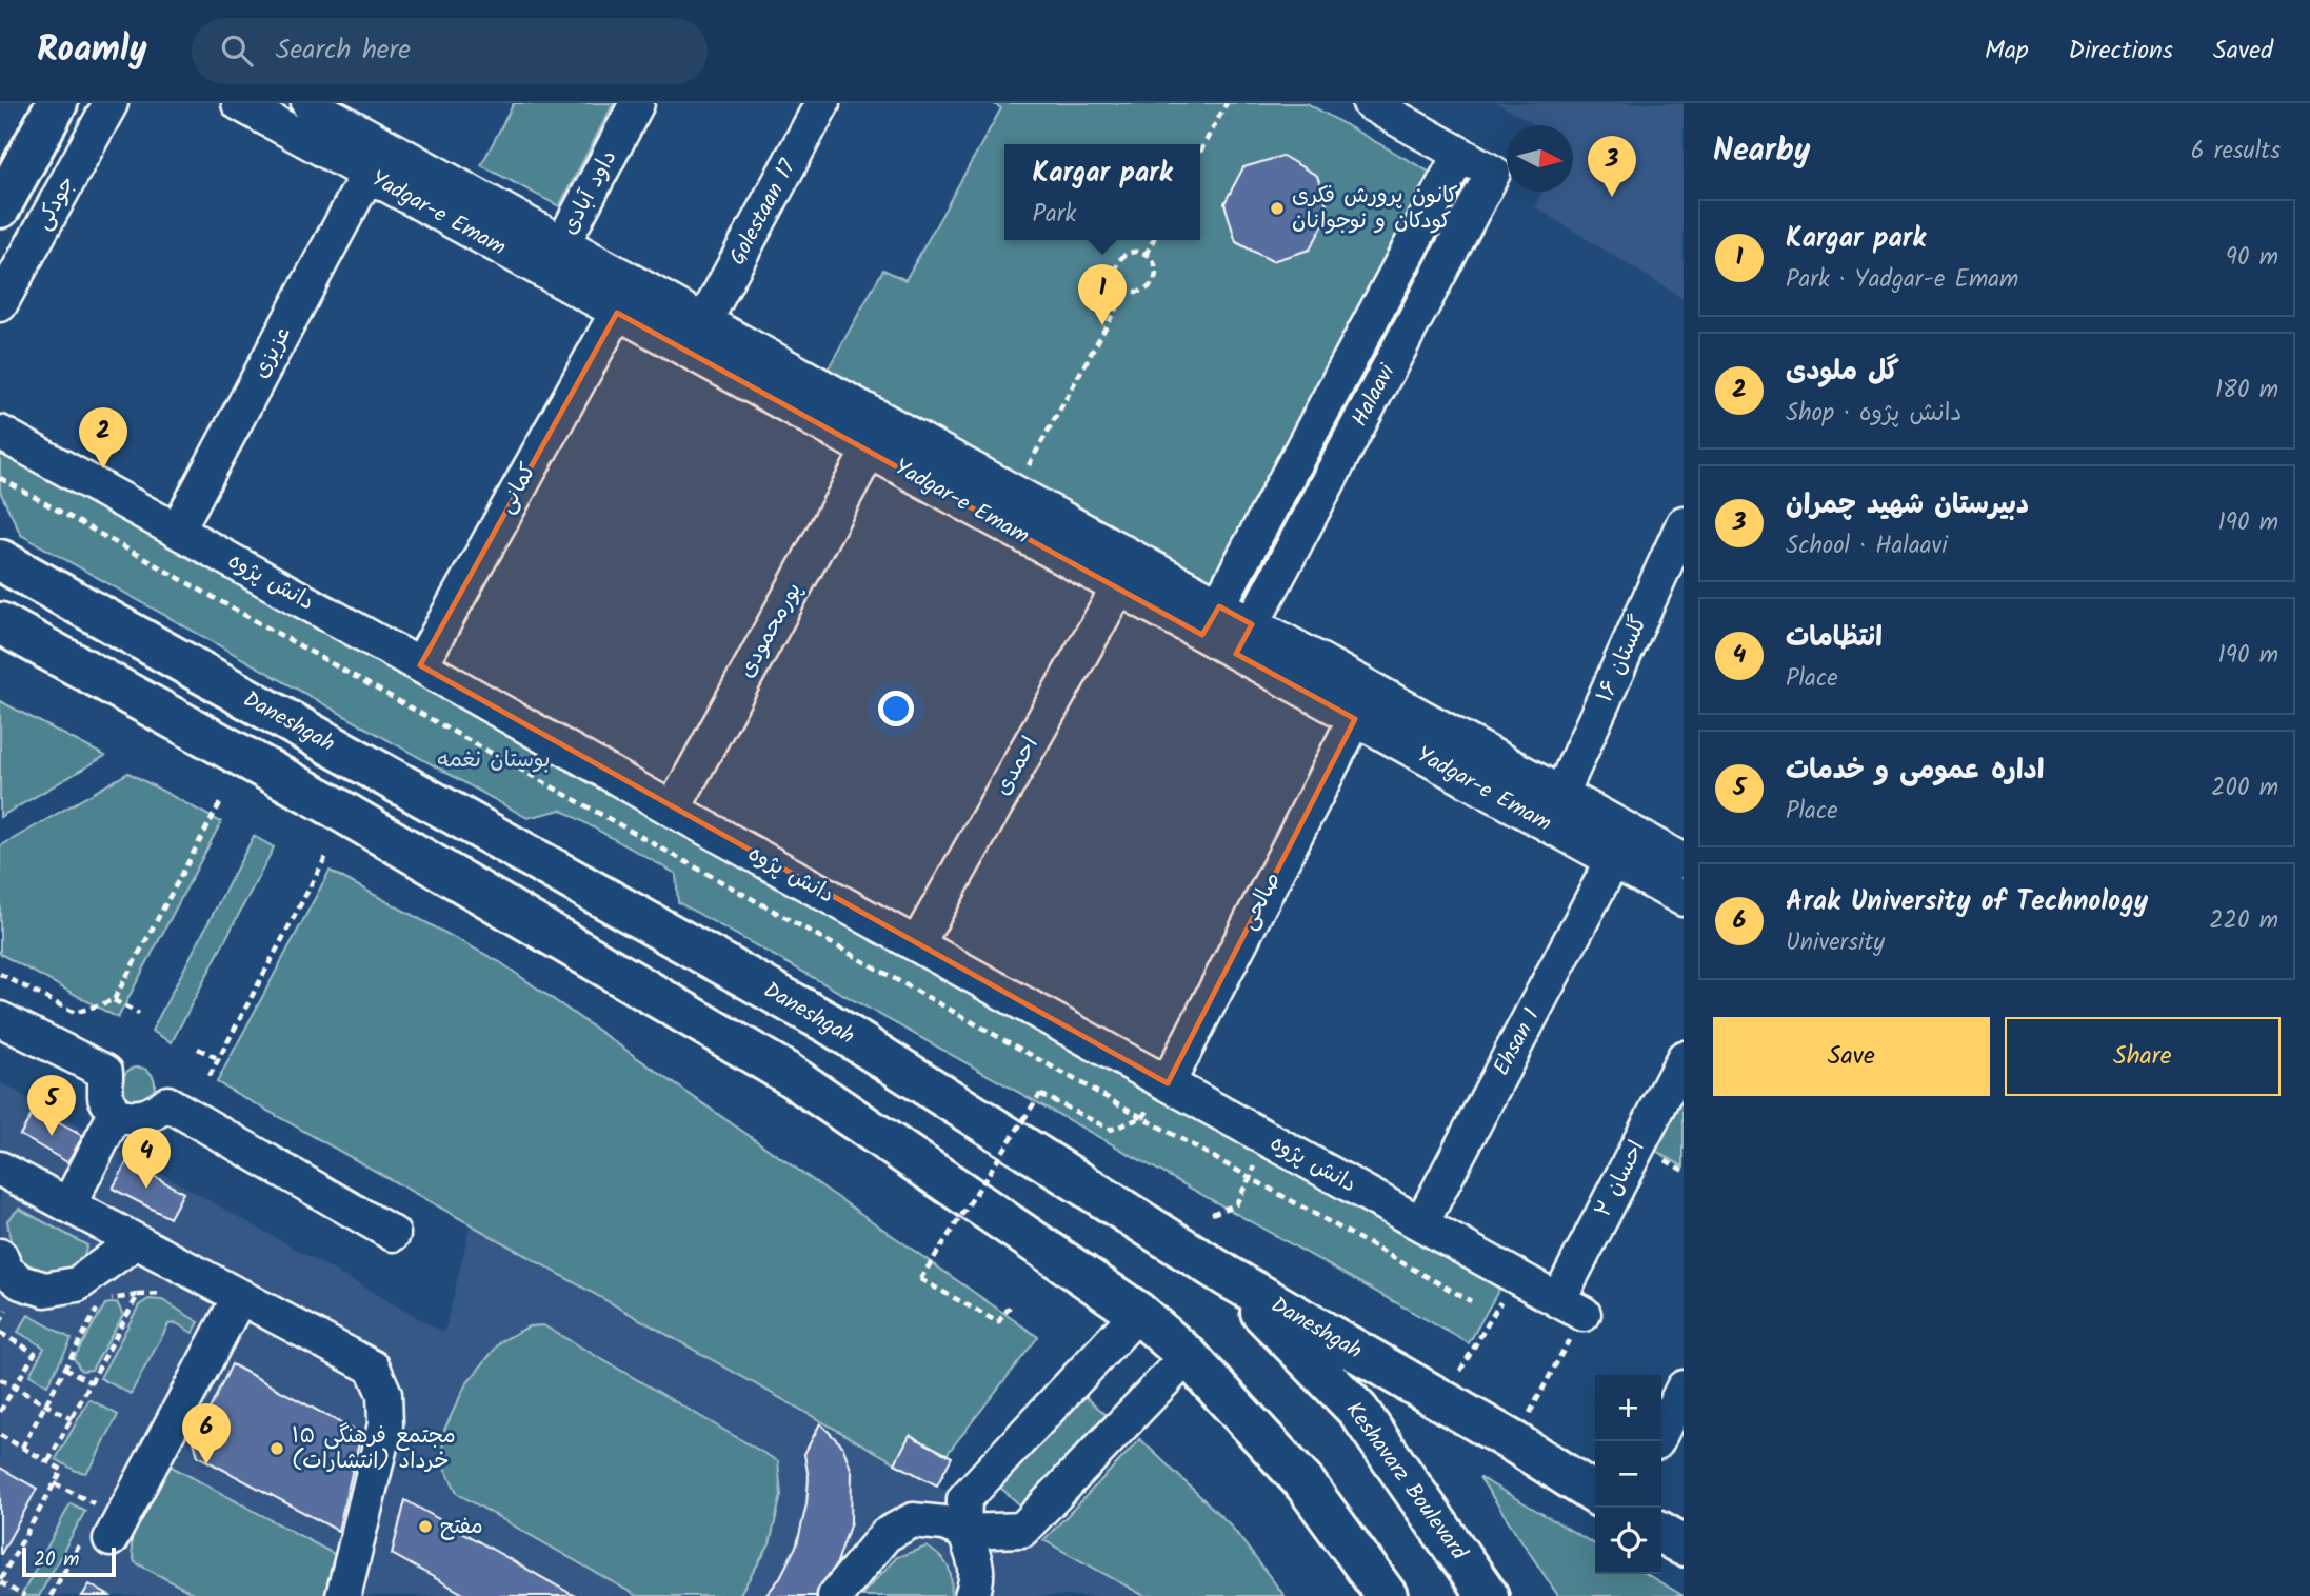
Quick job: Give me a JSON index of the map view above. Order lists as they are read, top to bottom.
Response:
{
  "streets": {
    "main road": ["Daneshgah", "Keshavarz Boulevard"],
    "street": [
      "داود آبادی",
      "جودکی",
      "Golestaan 17",
      "Yadgar-e Emam",
      "عزیزی",
      "Halaavi",
      "کمانی",
      "دانش پژوه",
      "پورمحمودی",
      "گلستان ۱۶",
      "احمدی",
      "صالحی",
      "Ehsan 1",
      "احسان ۲"
    ]
  },
  "crossings": [
    ["داود آبادی", "Yadgar-e Emam"],
    ["Golestaan 17", "Yadgar-e Emam"],
    ["Yadgar-e Emam", "عزیزی"],
    ["Yadgar-e Emam", "Halaavi"],
    ["Yadgar-e Emam", "کمانی"],
    ["Yadgar-e Emam", "پورمحمودی"],
    ["Yadgar-e Emam", "گلستان ۱۶"],
    ["Yadgar-e Emam", "احمدی"],
    ["Yadgar-e Emam", "صالحی"],
    ["Yadgar-e Emam", "Ehsan 1"],
    ["عزیزی", "دانش پژوه"],
    ["کمانی", "دانش پژوه"],
    ["دانش پژوه", "پورمحمودی"],
    ["دانش پژوه", "احمدی"],
    ["دانش پژوه", "صالحی"],
    ["دانش پژوه", "Ehsan 1"],
    ["دانش پژوه", "احسان ۲"],
    ["Daneshgah", "Keshavarz Boulevard"]
  ],
  "parks": ["بوستان نغمه"],
  "places": ["کانون پرورش فکری کودکان و نوجوانان", "مجتمع فرهنگی ۱۵ خرداد (انتشارات)", "مفتح"],
  "scale_bar": "20 m",
  "north": "right",
  "page": {
    "header": "Roamly",
    "search": "Search here",
    "nav": ["Map", "Directions", "Saved"],
    "heading": ["Nearby", "6 results"],
    "pins": [
      "3",
      "1",
      "2",
      "5",
      "4",
      "6"
    ],
    "popup": ["Kargar park", "Park"],
    "list": [
      {
        "mark": "1",
        "name": "Kargar park",
        "note": "Park · Yadgar-e Emam",
        "value": "90 m"
      },
      {
        "mark": "2",
        "name": "گل ملودی",
        "note": "Shop · دانش پژوه",
        "value": "180 m"
      },
      {
        "mark": "3",
        "name": "دبیرستان شهید چمران",
        "note": "School · Halaavi",
        "value": "190 m"
      },
      {
        "mark": "4",
        "name": "انتظامات",
        "note": "Place",
        "value": "190 m"
      },
      {
        "mark": "5",
        "name": "اداره عمومی و خدمات",
        "note": "Place",
        "value": "200 m"
      },
      {
        "mark": "6",
        "name": "Arak University of Technology",
        "note": "University",
        "value": "220 m"
      }
    ],
    "buttons": ["Save", "Share"],
    "map_buttons": ["+", "−"],
    "scale": "20 m"
  }
}
